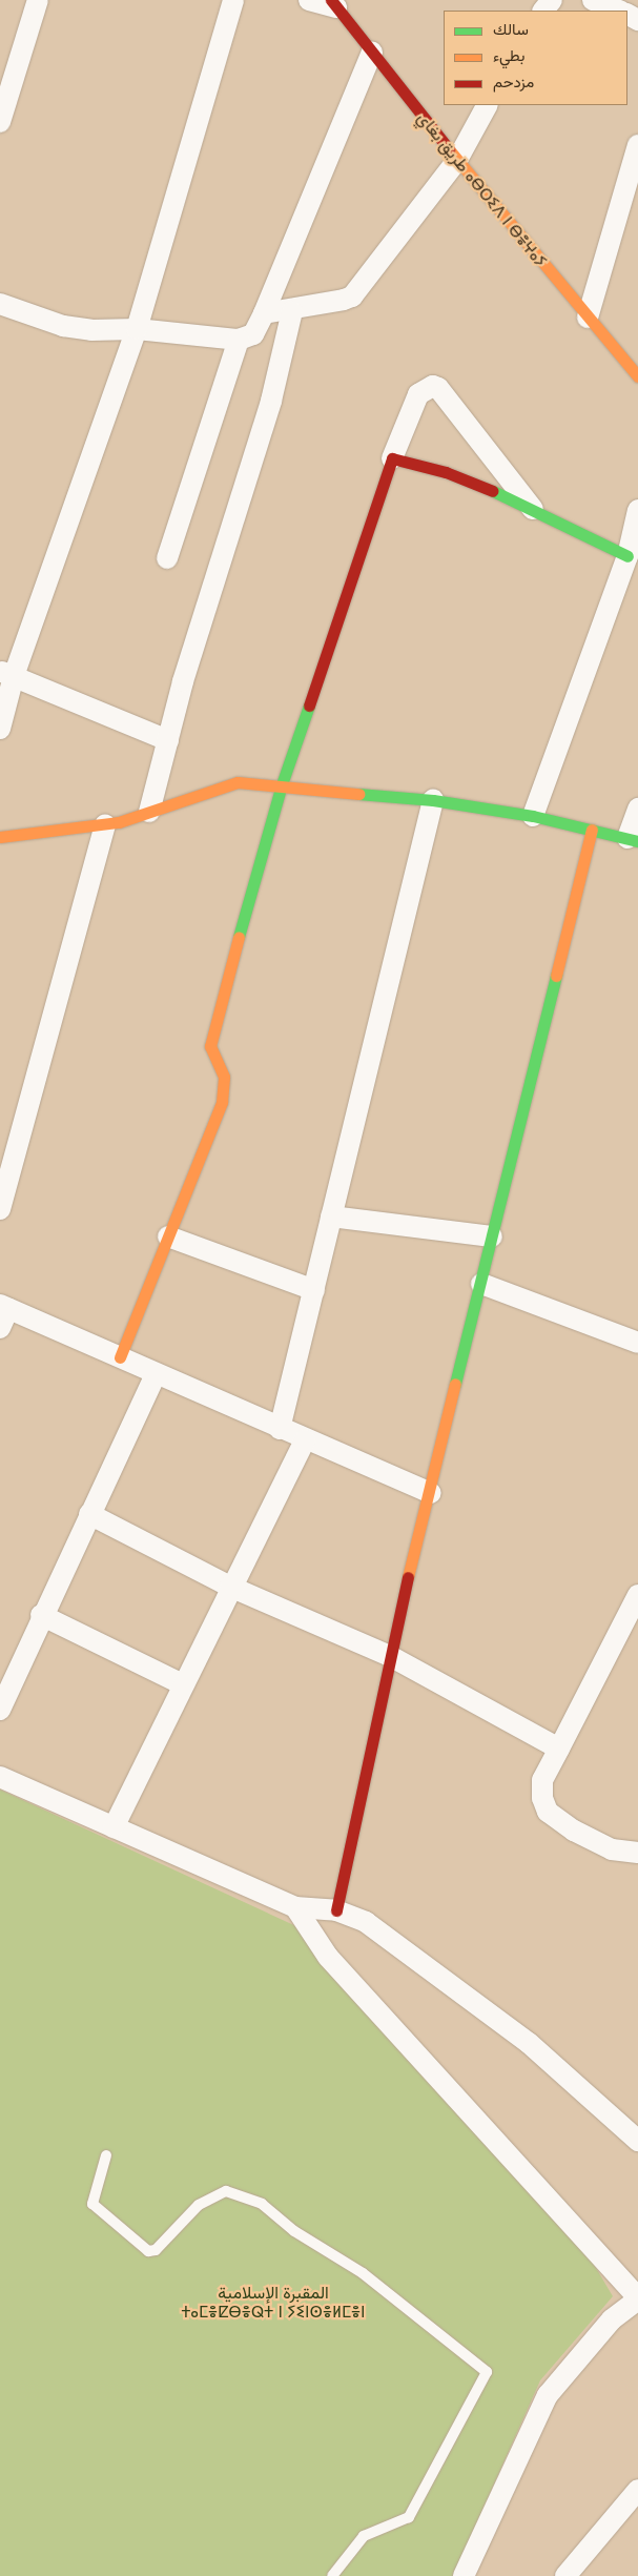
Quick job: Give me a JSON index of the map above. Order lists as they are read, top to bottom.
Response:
{
  "streets": {
    "street": ["طريق بغاي ⴰⴱⵔⵉⴷ ⵏ ⴱⴻⵖⴰⵢ"]
  },
  "parks": ["المقبرة الإسلامية ⵜⴰⵎⴻⵇⴱⴻⵕⵜ ⵏ ⵢⵉⵏⵙⴻⵍⵎⴻⵏ"],
  "legend": ["سالك", "بطيء", "مزدحم"]
}
